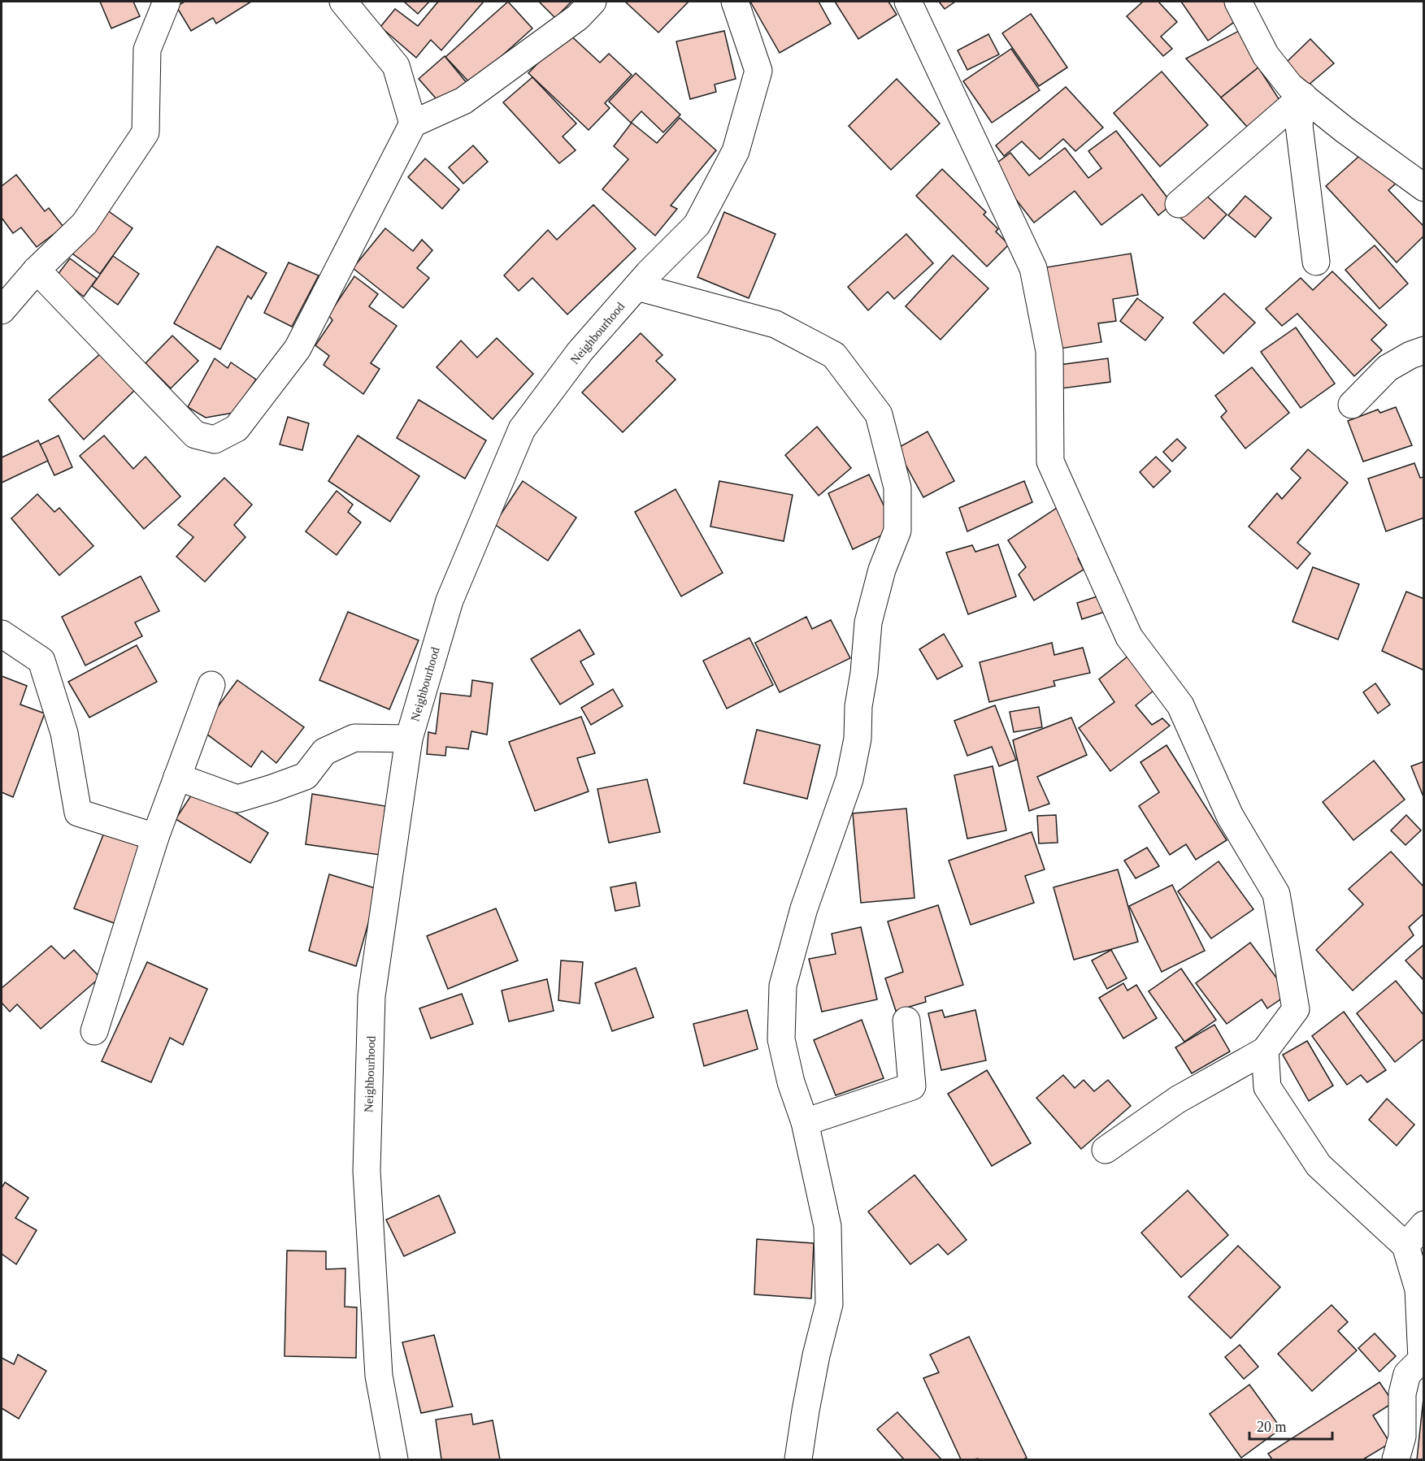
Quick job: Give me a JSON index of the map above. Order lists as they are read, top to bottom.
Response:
{
  "streets": {
    "street": ["Neighbourhood"]
  },
  "scale_bar": "20 m"
}
